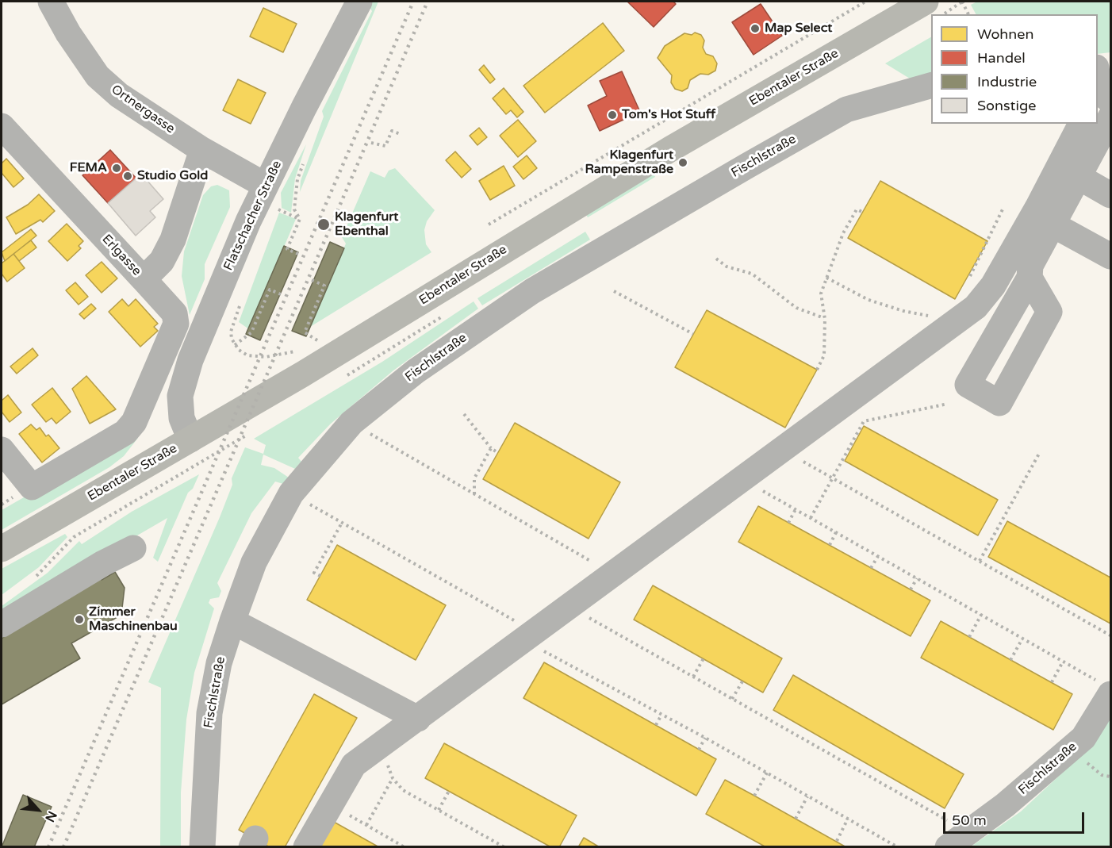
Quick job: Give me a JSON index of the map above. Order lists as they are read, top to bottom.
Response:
{
  "streets": {
    "main road": ["Ebentaler Straße"],
    "street": [
      "Ortnergasse",
      "Fischlstraße",
      "Flatschacher Straße",
      "Erlgasse"
    ]
  },
  "crossings": [
    ["Ebentaler Straße", "Flatschacher Straße"],
    ["Ortnergasse", "Flatschacher Straße"],
    ["Ortnergasse", "Erlgasse"]
  ],
  "places": [
    "Map Select",
    "Tom's Hot Stuff",
    "Klagenfurt Rampenstraße",
    "FEMA",
    "Studio Gold",
    "Klagenfurt Ebenthal",
    "Zimmer Maschinenbau"
  ],
  "legend": [
    "Wohnen",
    "Handel",
    "Industrie",
    "Sonstige"
  ],
  "scale_bar": "50 m",
  "north": "bottom right"
}
